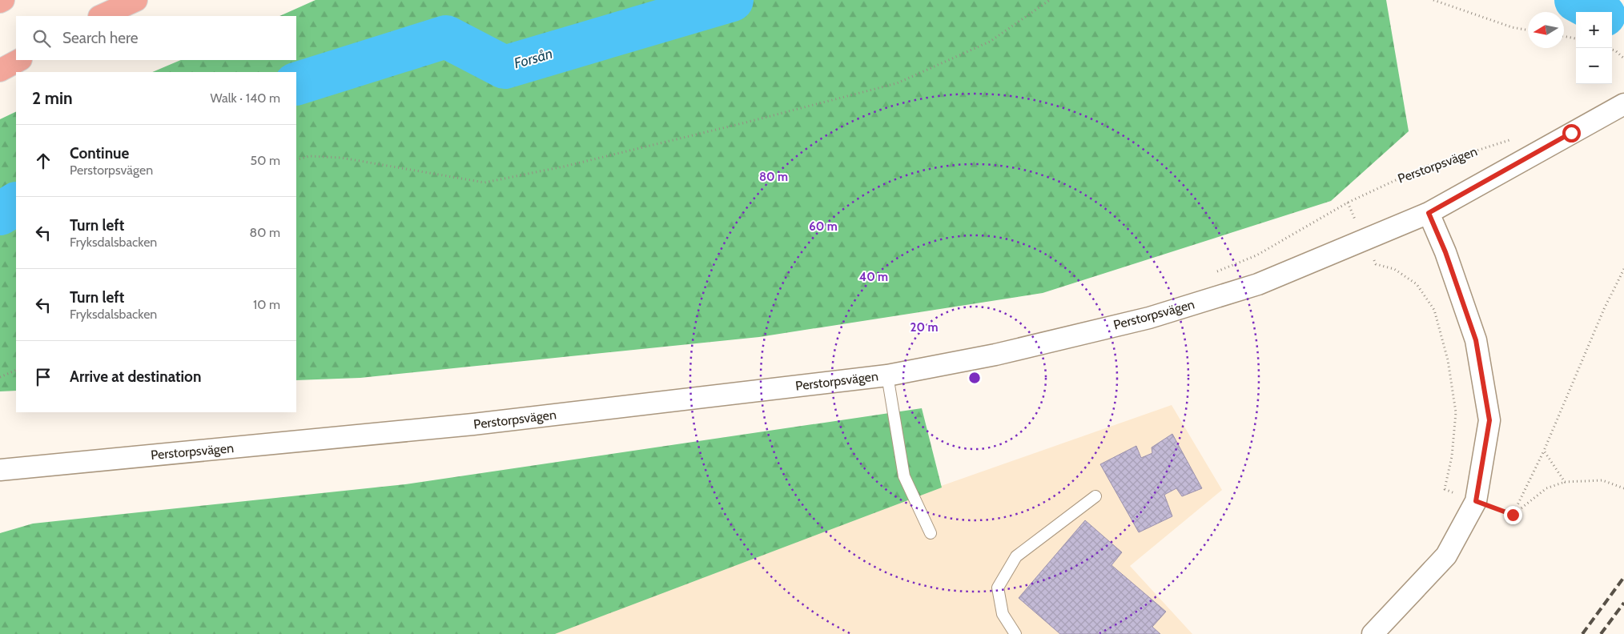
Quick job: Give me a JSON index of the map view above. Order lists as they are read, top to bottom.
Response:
{
  "streets": {
    "street": ["Perstorpsvägen"]
  },
  "water": ["Forsån"],
  "north": "left",
  "page": {
    "map_buttons": ["+", "−"],
    "search": "Search here",
    "heading": ["2 min", "Walk · 140 m"],
    "list": [
      ["Continue", "Perstorpsvägen", "50 m"],
      ["Turn left", "Fryksdalsbacken", "80 m"],
      ["Turn left", "Fryksdalsbacken", "10 m"],
      "Arrive at destination"
    ]
  },
  "rings": [
    "80 m",
    "60 m",
    "40 m",
    "20 m"
  ]
}
